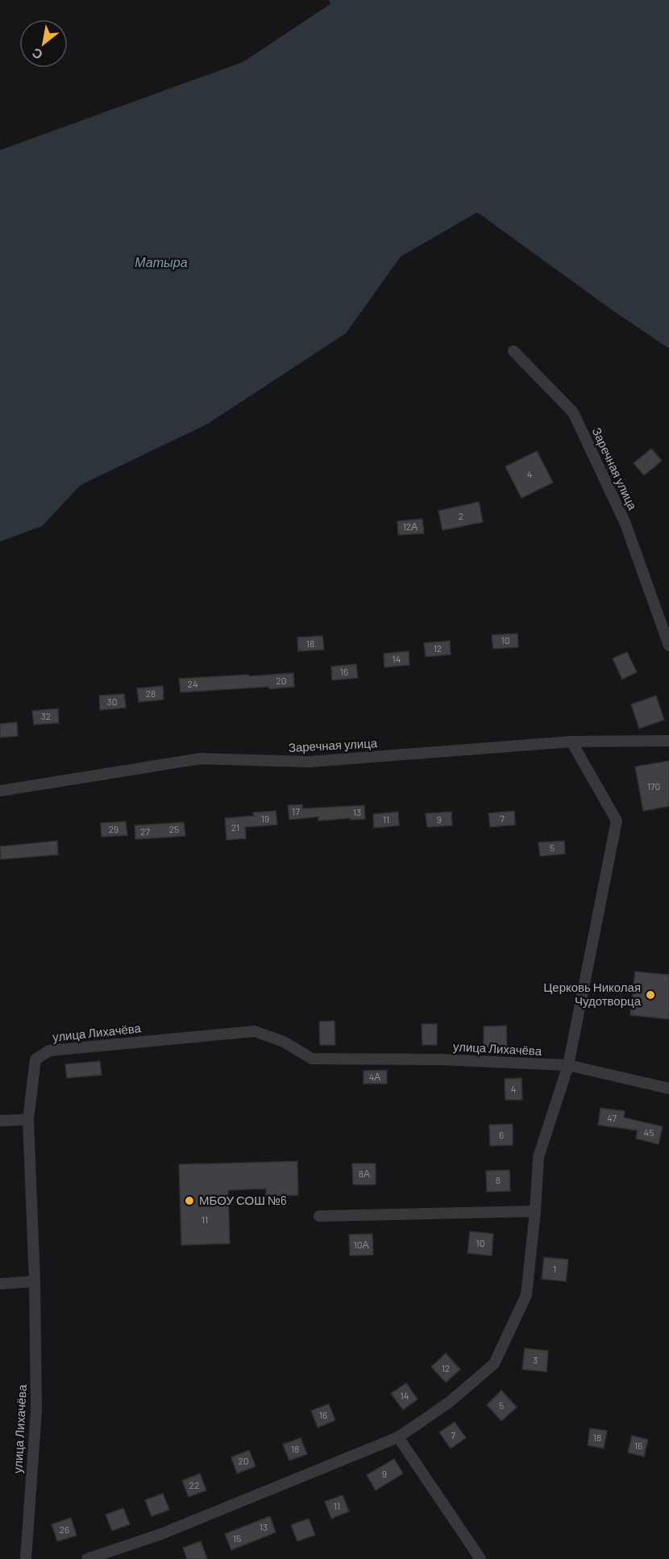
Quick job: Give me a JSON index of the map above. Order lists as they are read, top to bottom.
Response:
{
  "streets": {
    "street": ["Заречная улица", "улица Лихачёва"]
  },
  "water": ["Матыра"],
  "places": ["Церковь Николая Чудотворца", "МБОУ СОШ №6"],
  "house_numbers": [
    "4",
    "2",
    "12А",
    "10",
    "18",
    "12",
    "14",
    "16",
    "20",
    "24",
    "28",
    "30",
    "32",
    "170",
    "17",
    "13",
    "19",
    "7",
    "11",
    "9",
    "21",
    "29",
    "25",
    "27",
    "5",
    "4А",
    "4",
    "47",
    "45",
    "6",
    "8А",
    "8",
    "11",
    "10",
    "10А",
    "1",
    "3",
    "12",
    "14",
    "5",
    "16",
    "7",
    "18",
    "16",
    "18",
    "20",
    "9",
    "22",
    "11",
    "13",
    "26",
    "15"
  ],
  "north": "bottom left"
}
